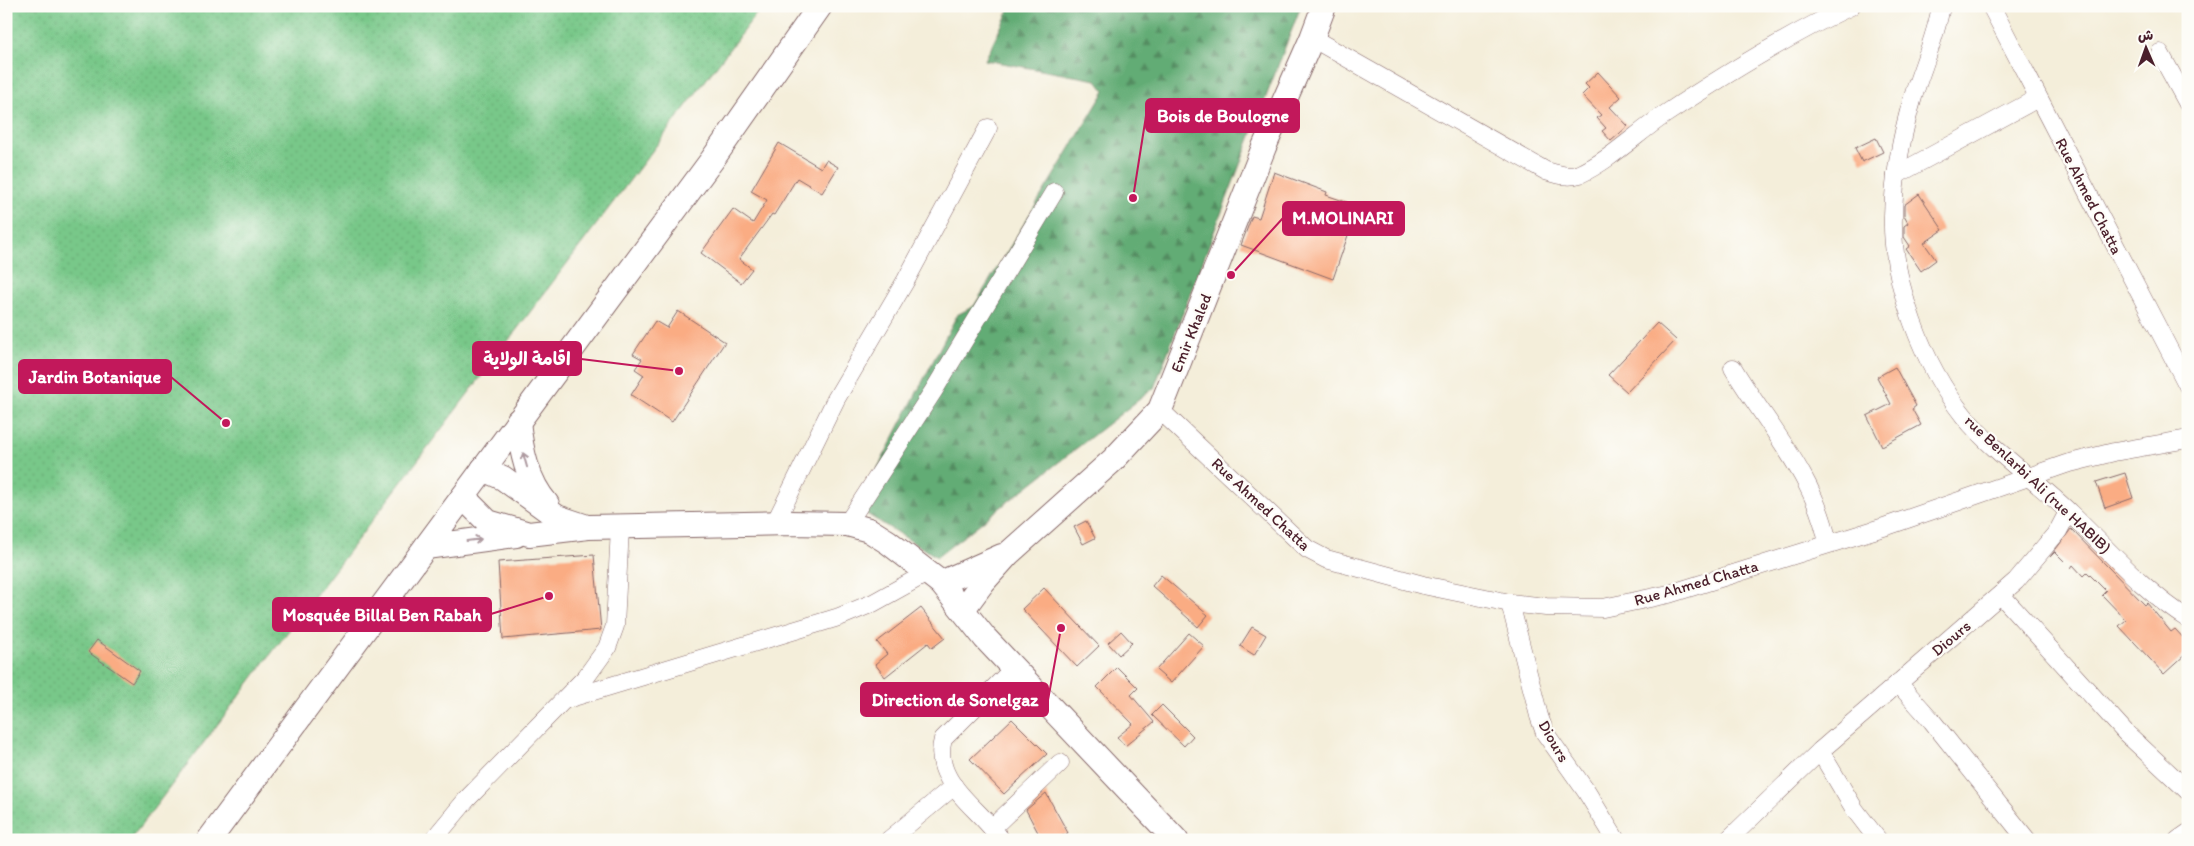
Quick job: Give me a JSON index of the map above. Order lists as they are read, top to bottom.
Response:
{
  "streets": {
    "street": [
      "Rue Ahmed Chatta",
      "Emir Khaled",
      "rue Benlarbi Ali (rue HABIB)",
      "Diours"
    ]
  },
  "crossings": [
    ["Rue Ahmed Chatta", "Emir Khaled"],
    ["Rue Ahmed Chatta", "rue Benlarbi Ali (rue HABIB)"],
    ["Rue Ahmed Chatta", "Diours"],
    ["rue Benlarbi Ali (rue HABIB)", "Diours"]
  ],
  "places": [
    "Bois de Boulogne",
    "M.MOLINARI",
    "اقامة الولاية",
    "Jardin Botanique",
    "Mosquée Billal Ben Rabah",
    "Direction de Sonelgaz"
  ],
  "north": "top"
}
